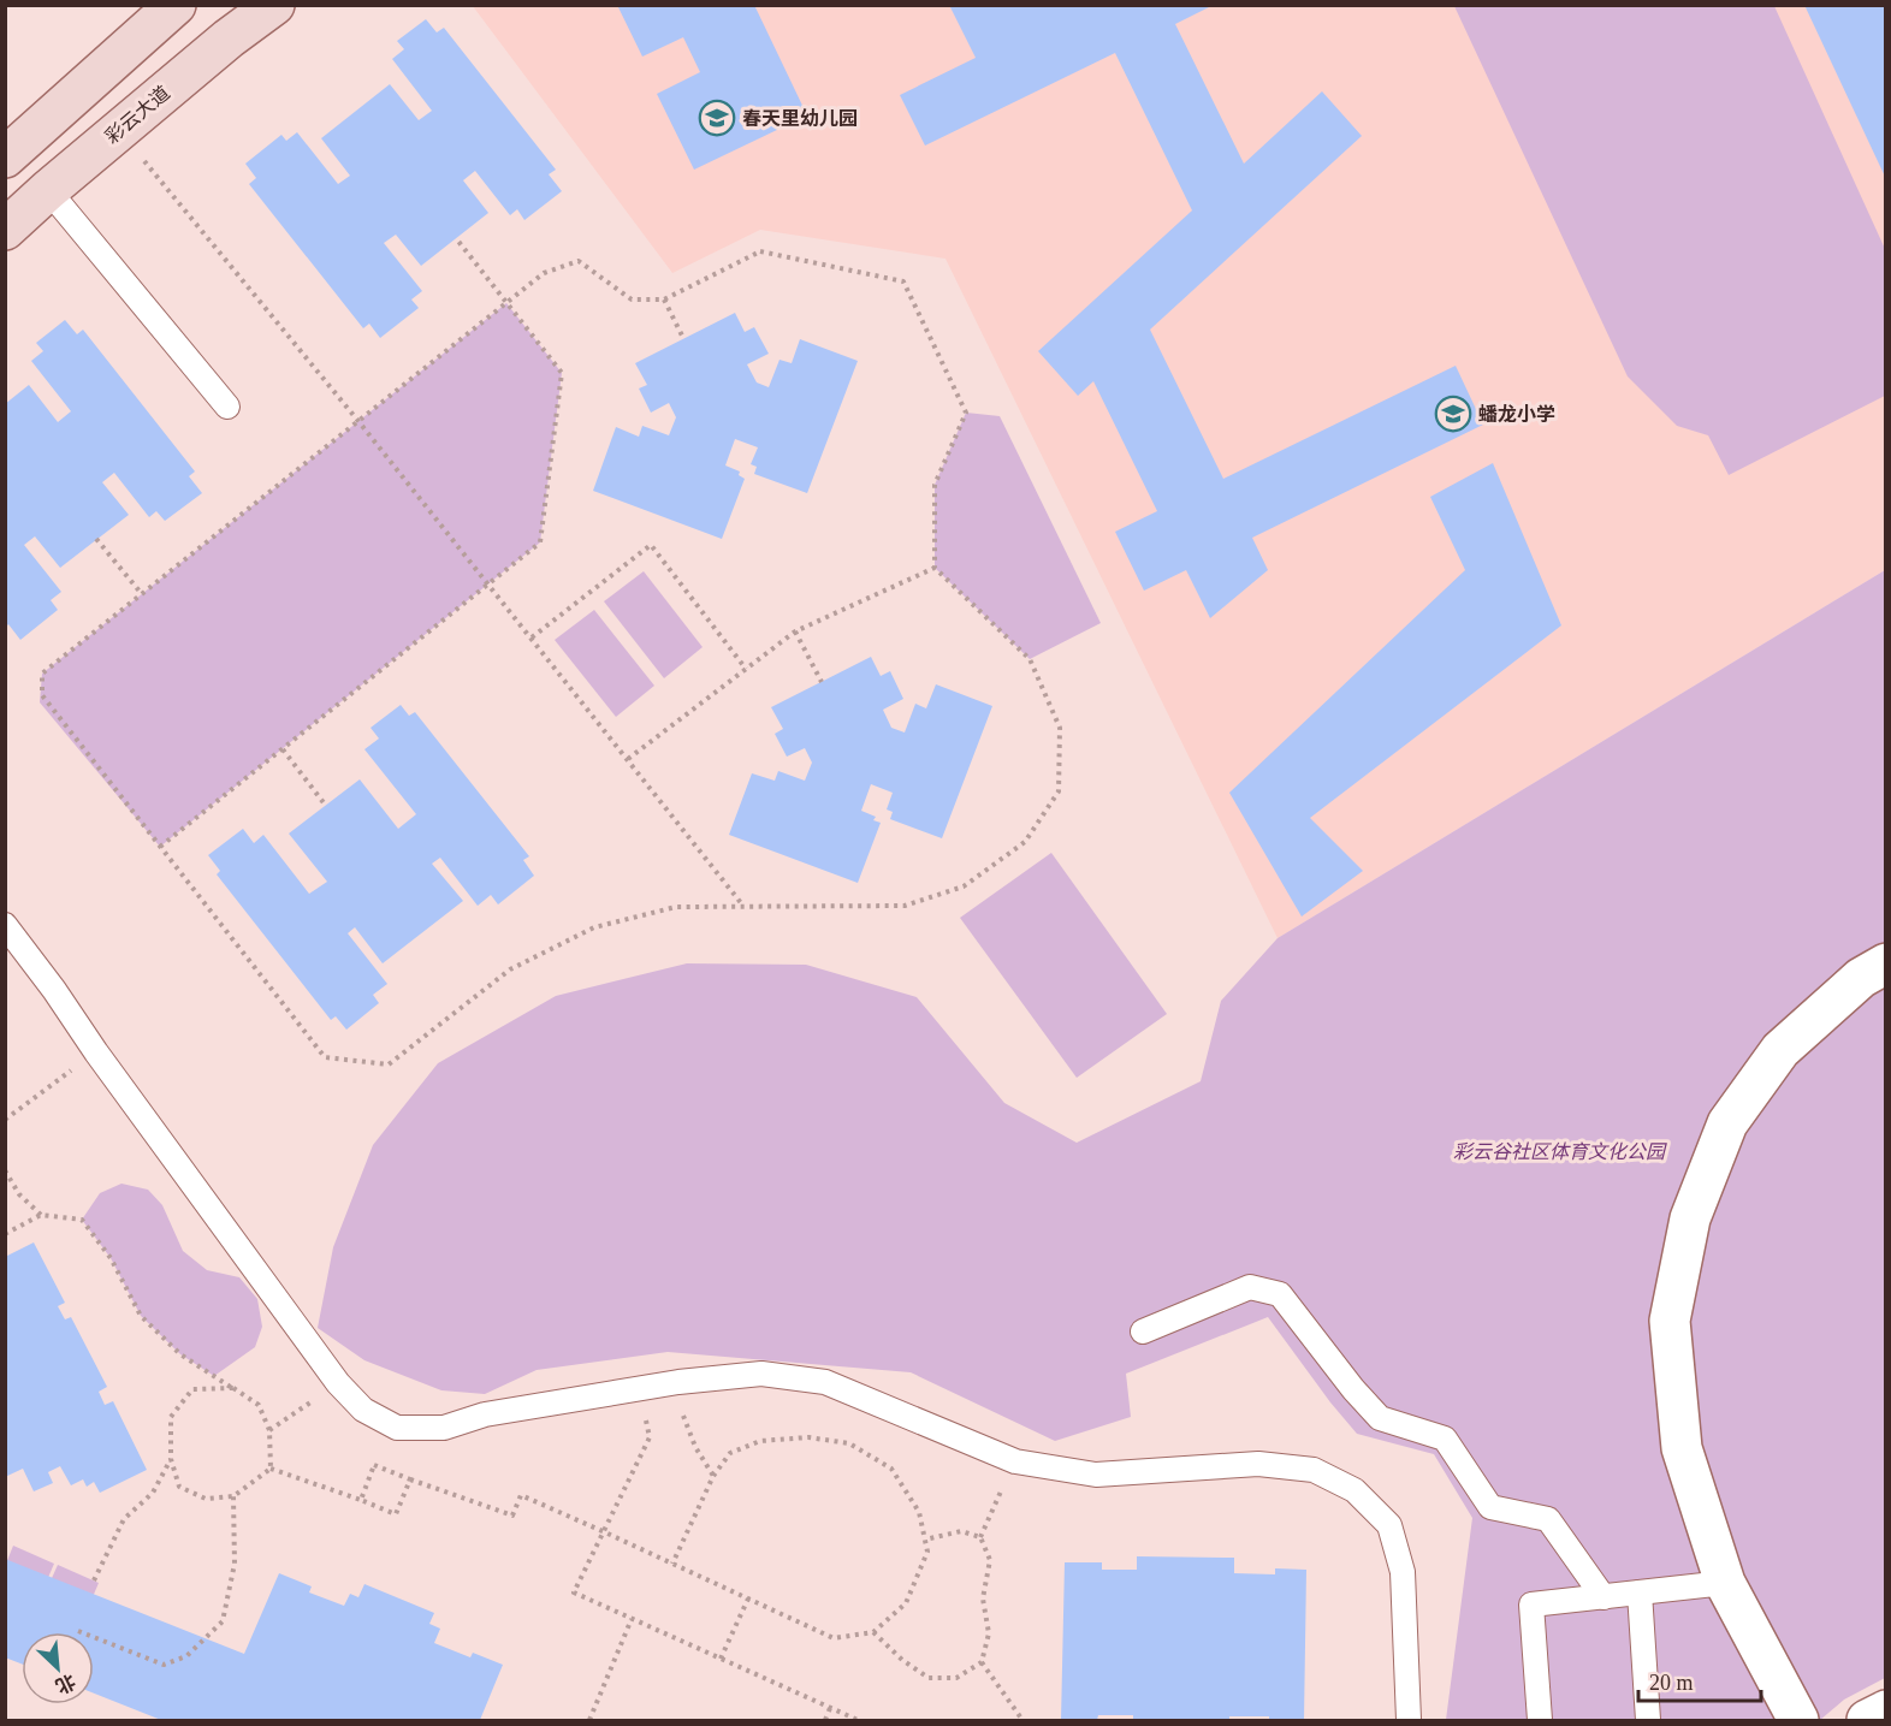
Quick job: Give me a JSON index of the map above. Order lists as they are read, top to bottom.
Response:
{
  "streets": {
    "main road": ["彩云大道"]
  },
  "parks": ["彩云谷社区体育文化公园"],
  "places": {
    "school or university": ["春天里幼儿园", "蟠龙小学"]
  },
  "scale_bar": "20 m",
  "north": "bottom right"
}
